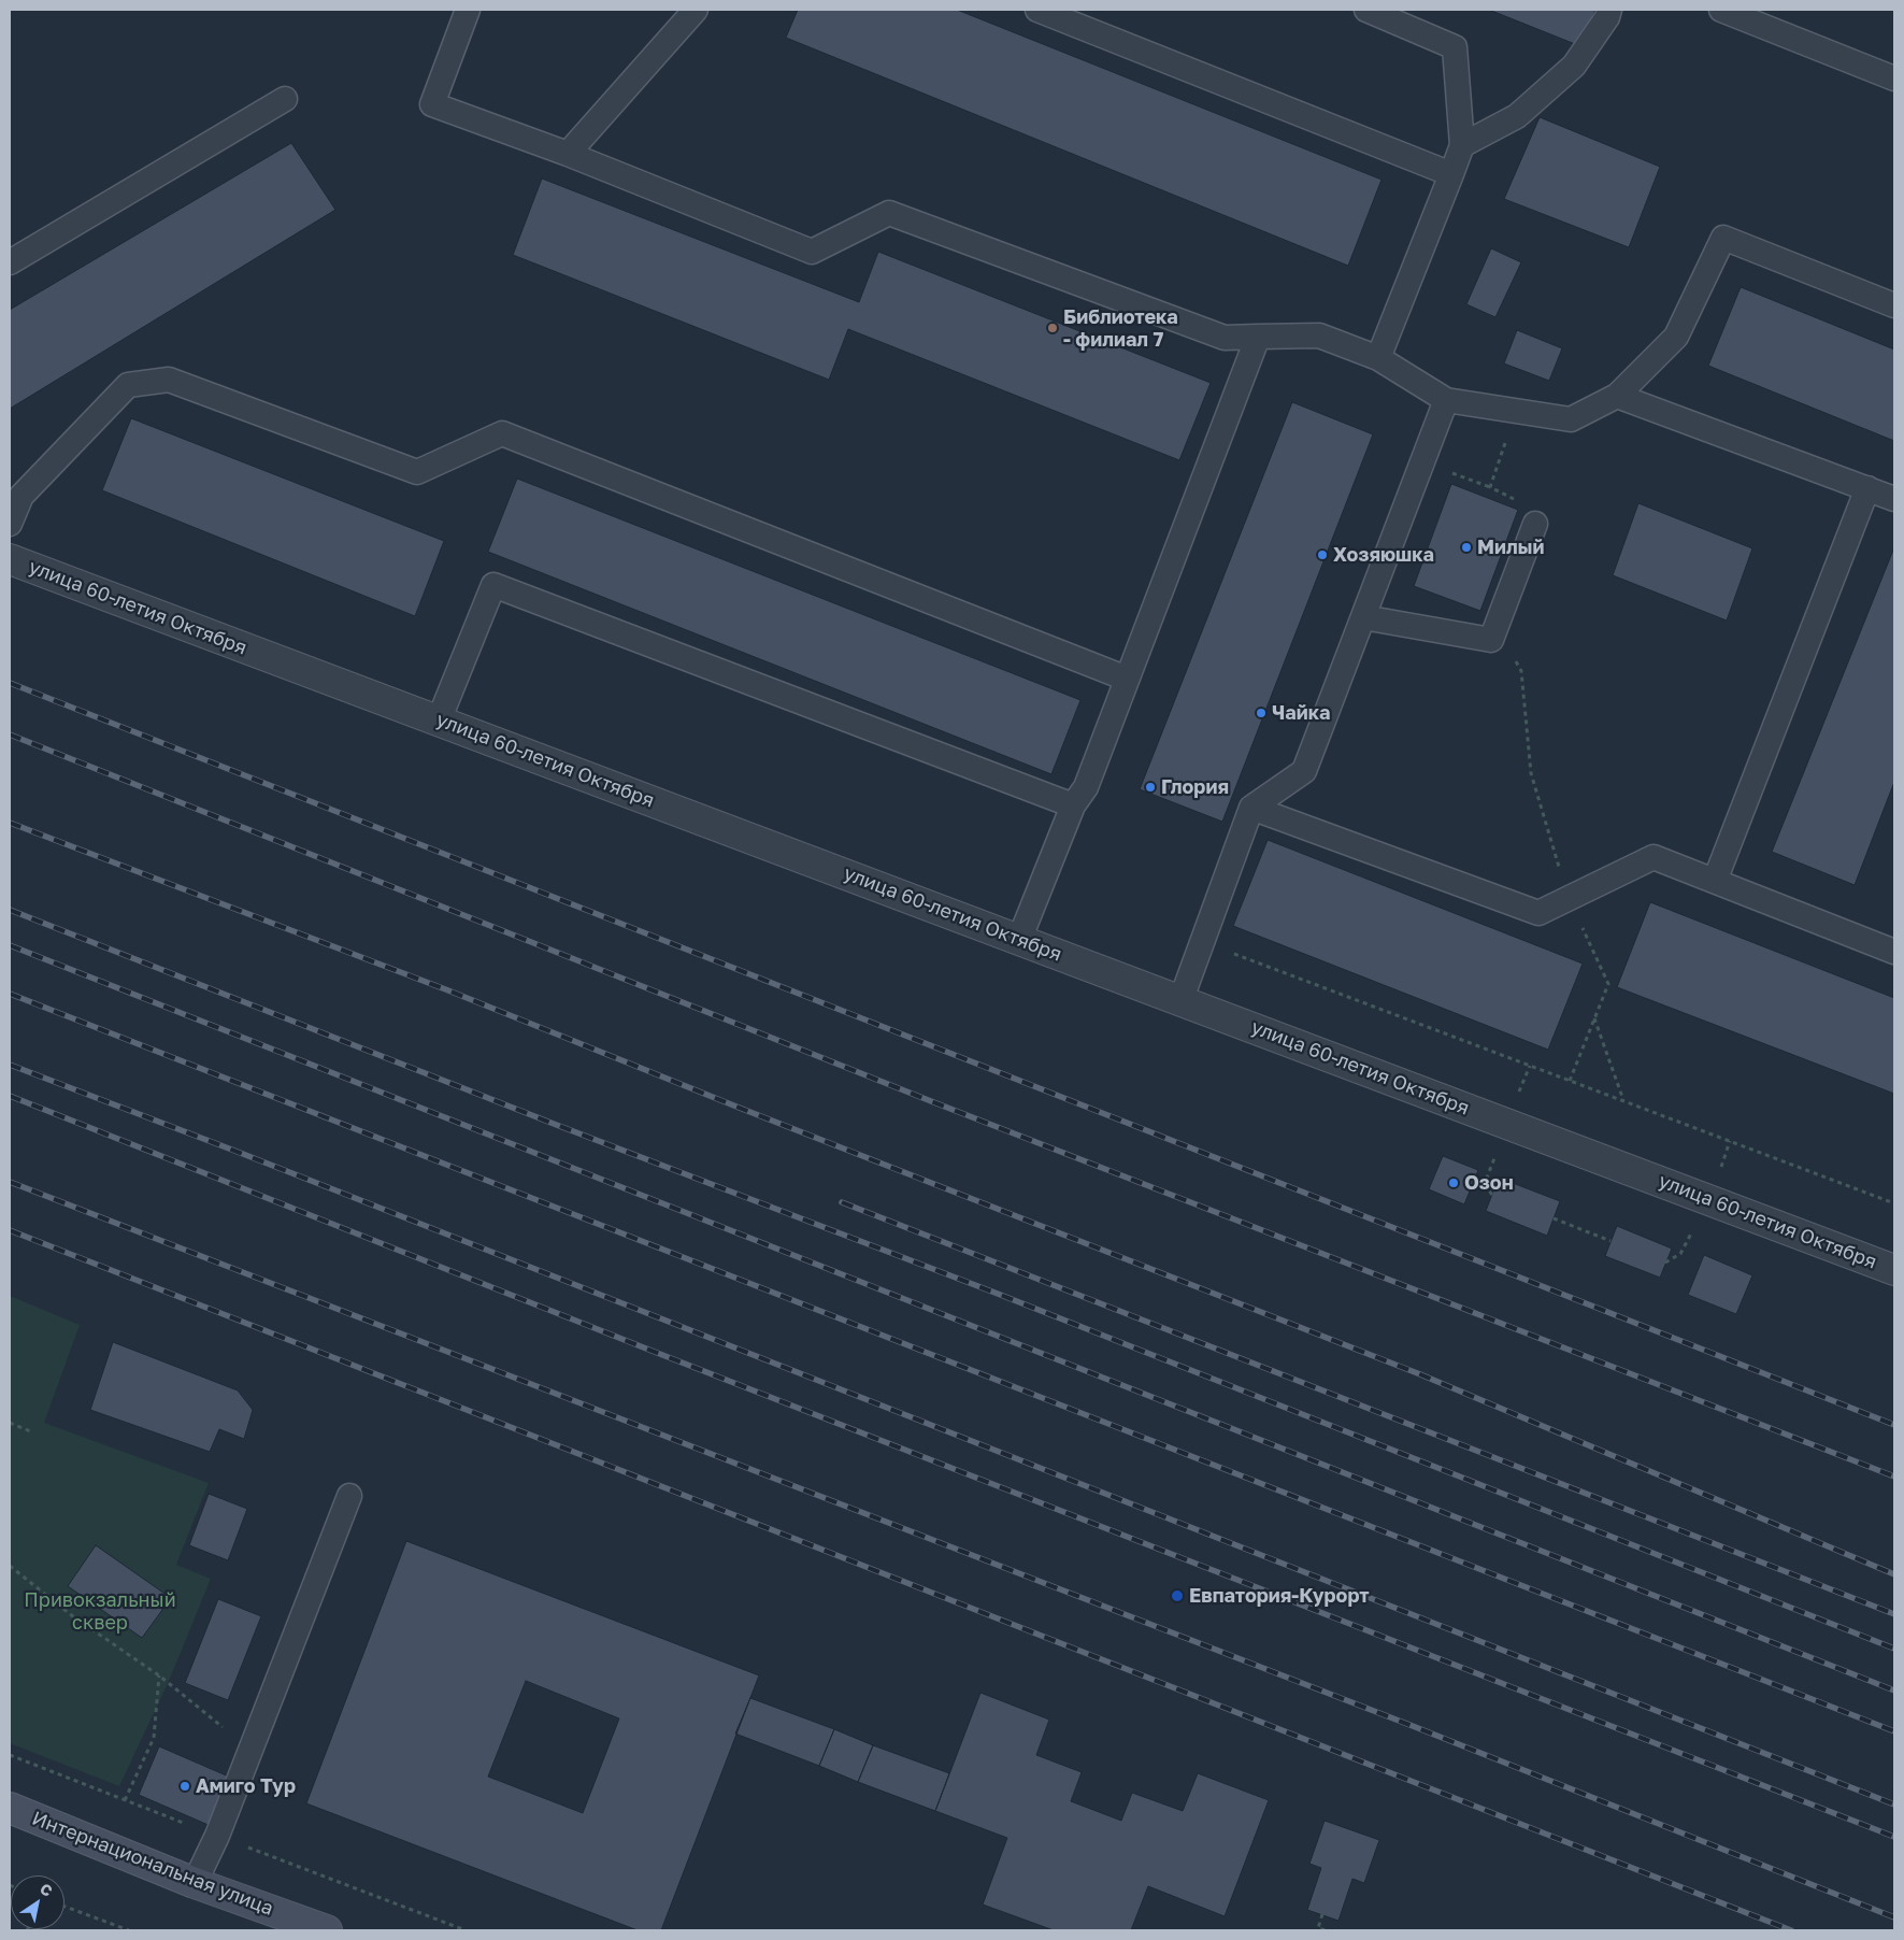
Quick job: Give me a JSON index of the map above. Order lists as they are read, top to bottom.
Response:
{
  "streets": {
    "main road": ["Интернациональная улица"],
    "street": ["улица 60-летия Октября"]
  },
  "parks": ["Привокзальный сквер"],
  "places": [
    "Библиотека - филиал 7",
    "Милый",
    "Хозяюшка",
    "Чайка",
    "Глория",
    "Озон",
    "Евпатория-Курорт",
    "Амиго Тур"
  ],
  "north": "top right"
}
